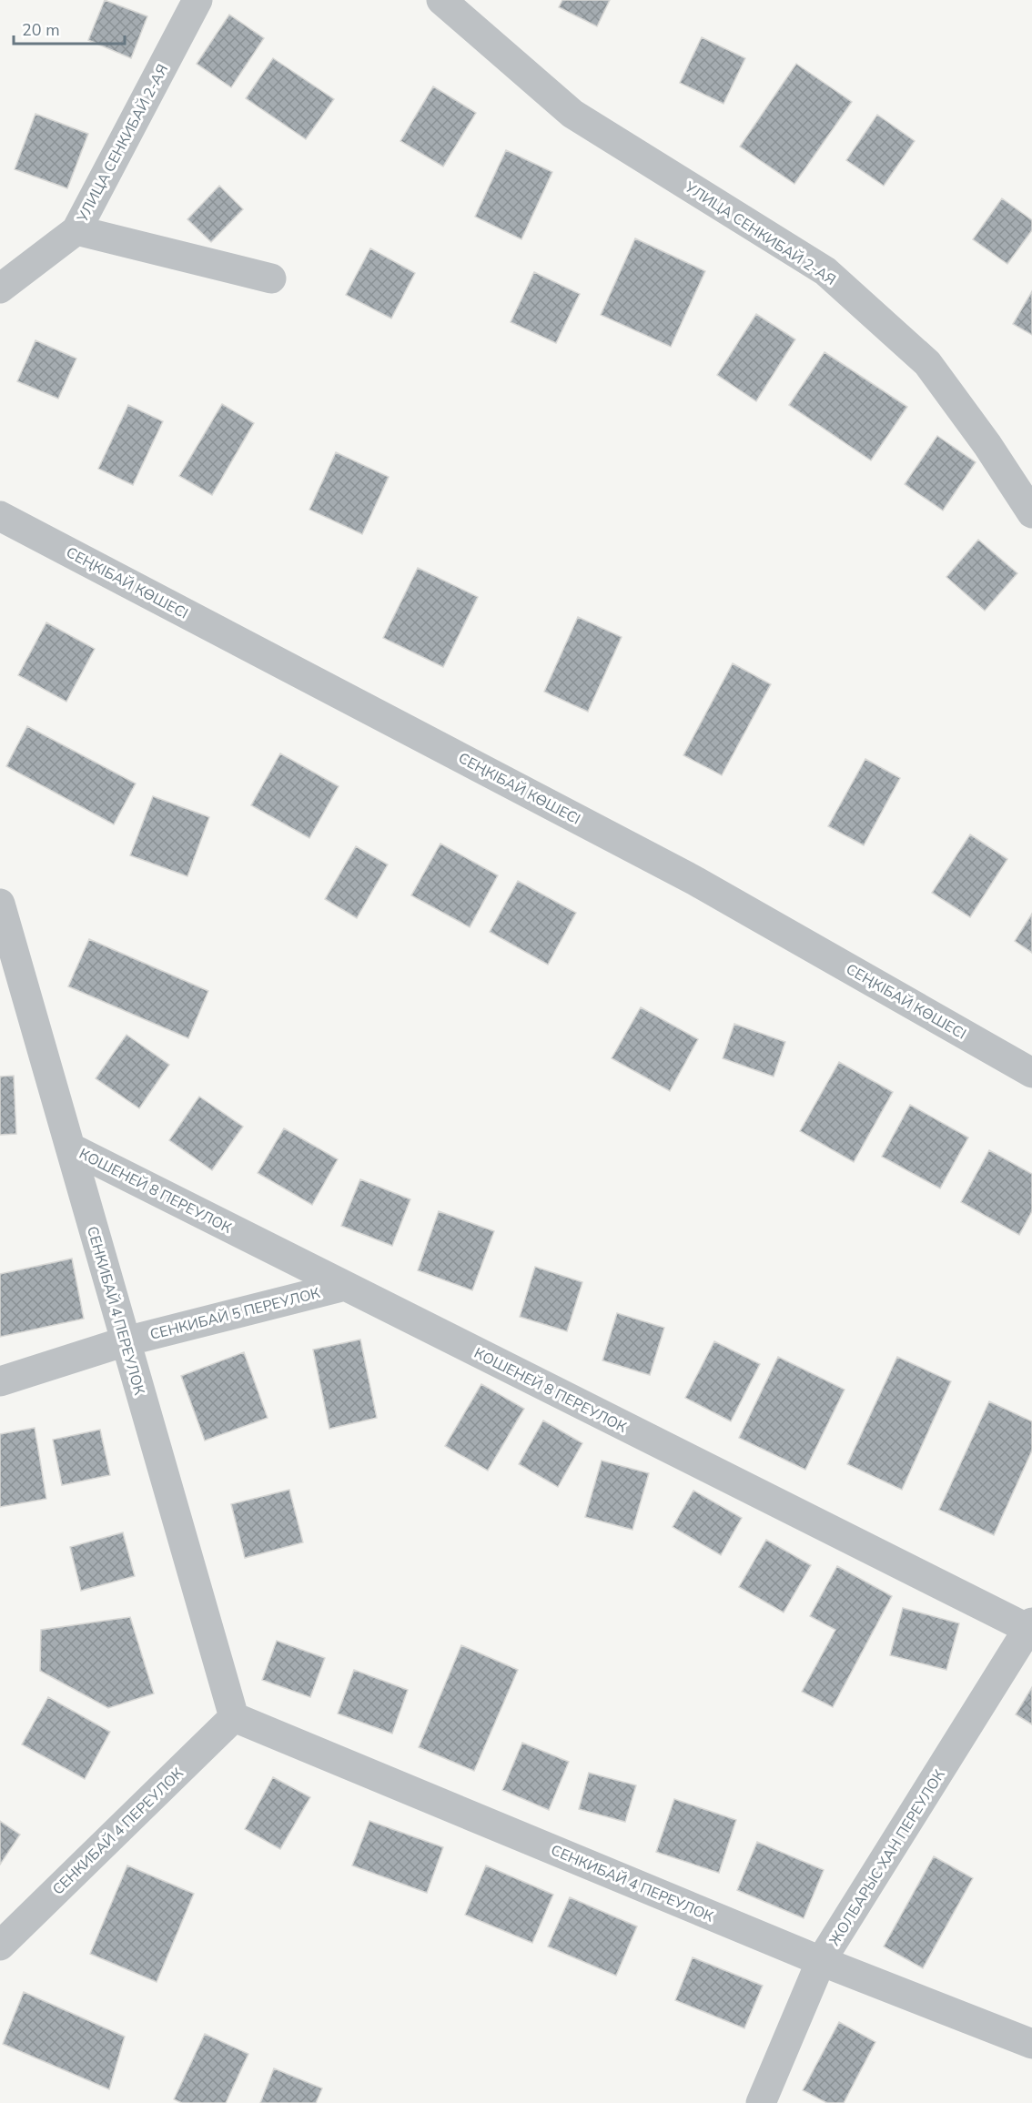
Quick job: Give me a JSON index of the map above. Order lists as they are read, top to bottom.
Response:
{
  "streets": {
    "street": [
      "УЛИЦА СЕНКИБАЙ 2-АЯ",
      "СЕҢКІБАЙ КӨШЕСІ",
      "КОШЕНЕЙ 8 ПЕРЕУЛОК",
      "СЕНКИБАЙ 4 ПЕРЕУЛОК",
      "СЕНКИБАЙ 5 ПЕРЕУЛОК",
      "ЖОЛБАРЫС ХАН ПЕРЕУЛОК"
    ]
  },
  "crossings": [
    ["КОШЕНЕЙ 8 ПЕРЕУЛОК", "СЕНКИБАЙ 4 ПЕРЕУЛОК"],
    ["КОШЕНЕЙ 8 ПЕРЕУЛОК", "СЕНКИБАЙ 5 ПЕРЕУЛОК"],
    ["КОШЕНЕЙ 8 ПЕРЕУЛОК", "ЖОЛБАРЫС ХАН ПЕРЕУЛОК"],
    ["СЕНКИБАЙ 4 ПЕРЕУЛОК", "СЕНКИБАЙ 5 ПЕРЕУЛОК"],
    ["СЕНКИБАЙ 4 ПЕРЕУЛОК", "ЖОЛБАРЫС ХАН ПЕРЕУЛОК"]
  ],
  "scale_bar": "20 m"
}
